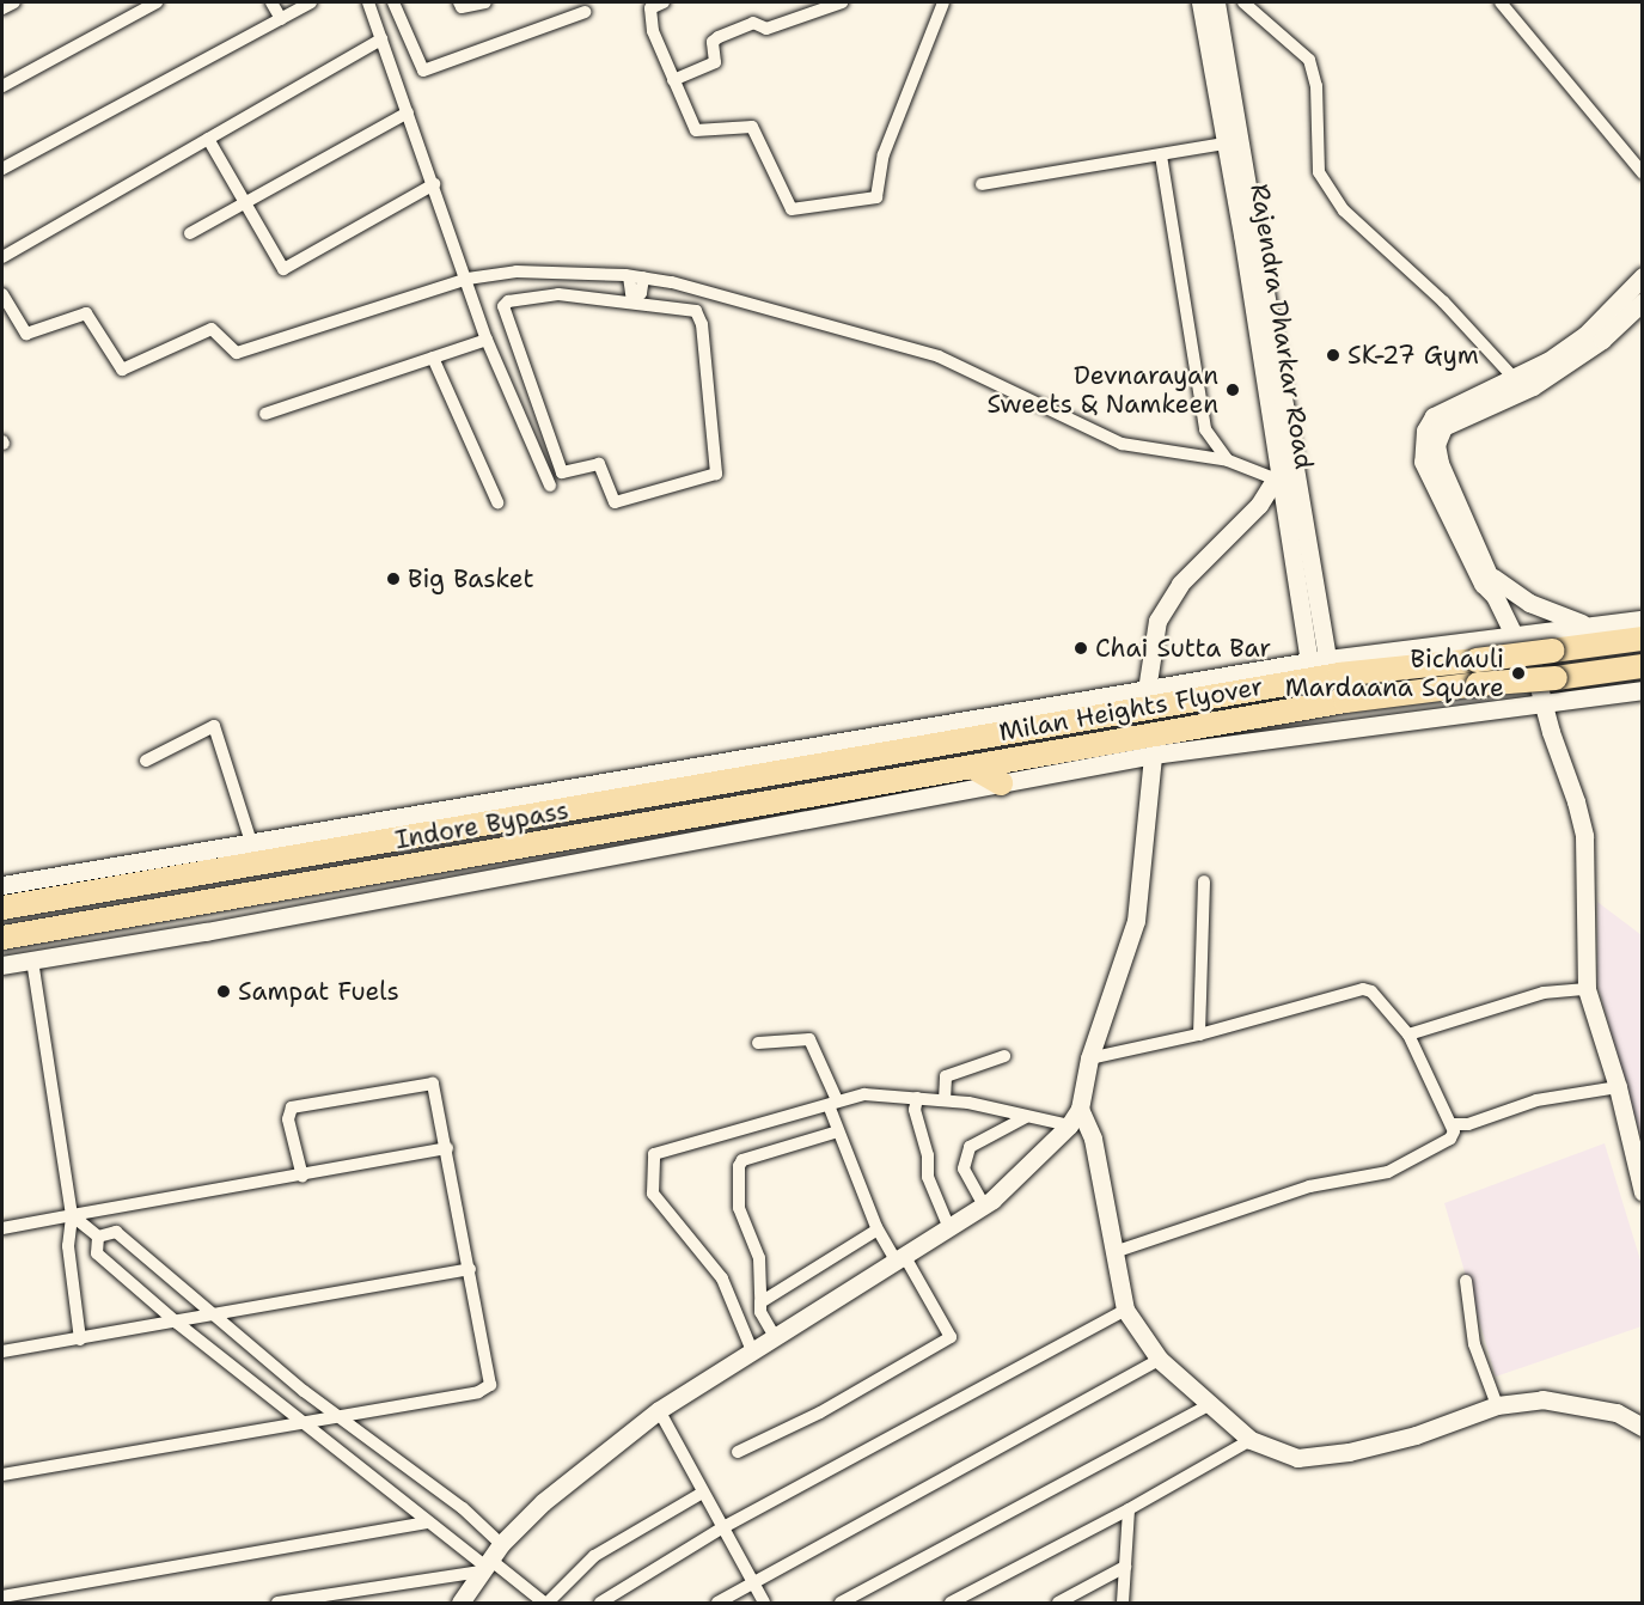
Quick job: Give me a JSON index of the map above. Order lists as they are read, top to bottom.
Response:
{
  "streets": {
    "highway": ["Milan Heights Flyover", "Indore Bypass"],
    "street": ["Rajendra Dharkar Road"]
  },
  "crossings": [
    ["Milan Heights Flyover", "Indore Bypass"]
  ],
  "places": [
    "SK-27 Gym",
    "Devnarayan Sweets & Namkeen",
    "Big Basket",
    "Chai Sutta Bar",
    "Bichauli Mardaana Square",
    "Sampat Fuels"
  ]
}
